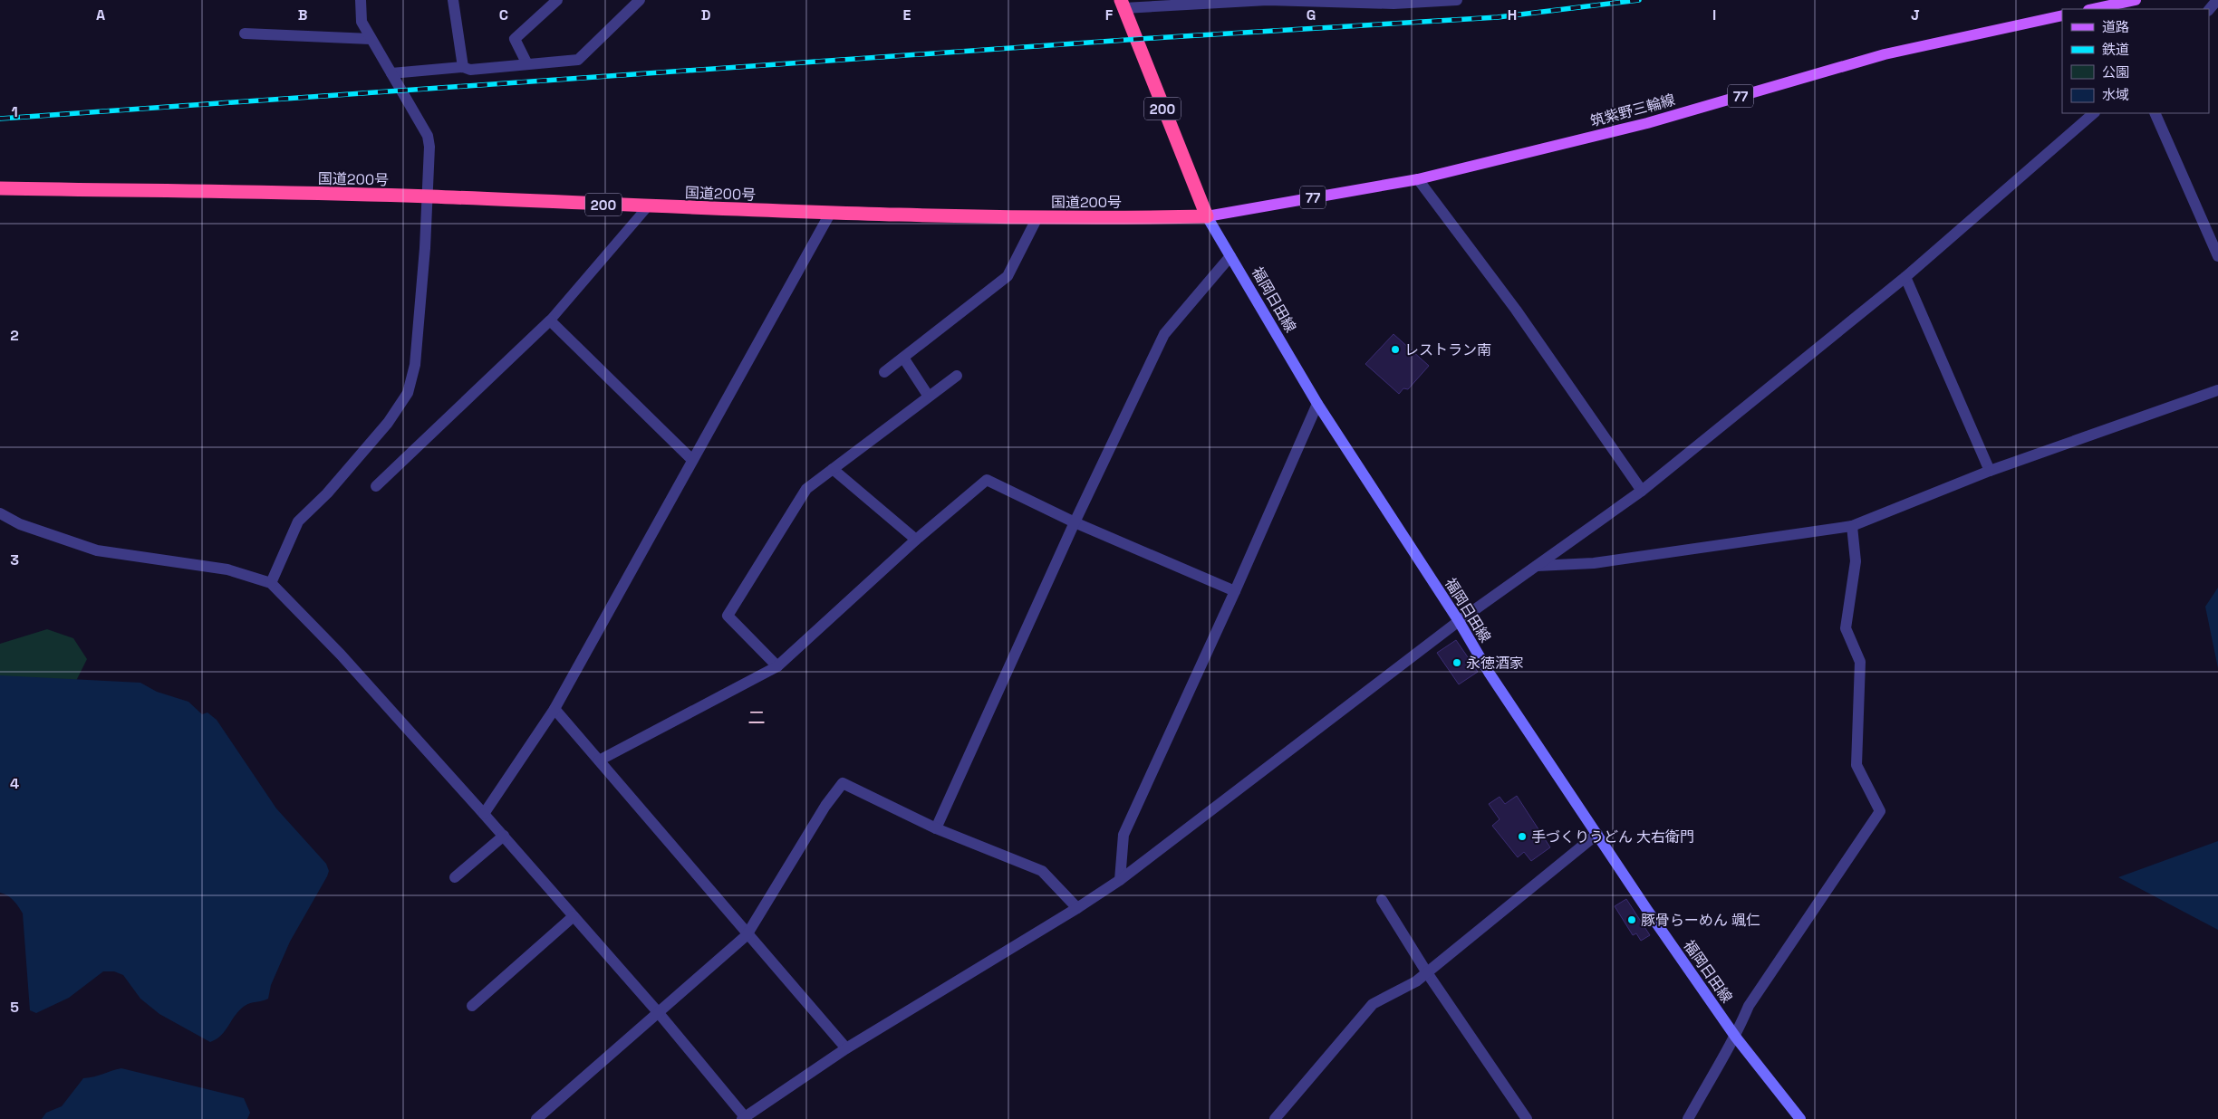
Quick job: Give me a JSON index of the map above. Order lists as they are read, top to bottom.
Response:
{
  "streets": {
    "highway": ["200", "国道200号"],
    "main road": ["77", "筑紫野三輪線", "福岡日田線"]
  },
  "crossings": [
    ["200", "筑紫野三輪線"],
    ["200", "国道200号"],
    ["200", "福岡日田線"],
    ["筑紫野三輪線", "国道200号"],
    ["筑紫野三輪線", "福岡日田線"],
    ["国道200号", "福岡日田線"]
  ],
  "districts": ["二"],
  "places": [
    "レストラン南",
    "永徳酒家",
    "手づくりうどん 大右衛門",
    "豚骨らーめん 颯仁"
  ],
  "legend": [
    "道路",
    "鉄道",
    "公園",
    "水域"
  ],
  "grid": {
    "columns": [
      "A",
      "B",
      "C",
      "D",
      "E",
      "F",
      "G",
      "H",
      "I",
      "J"
    ],
    "rows": [
      "1",
      "2",
      "3",
      "4",
      "5"
    ]
  }
}
